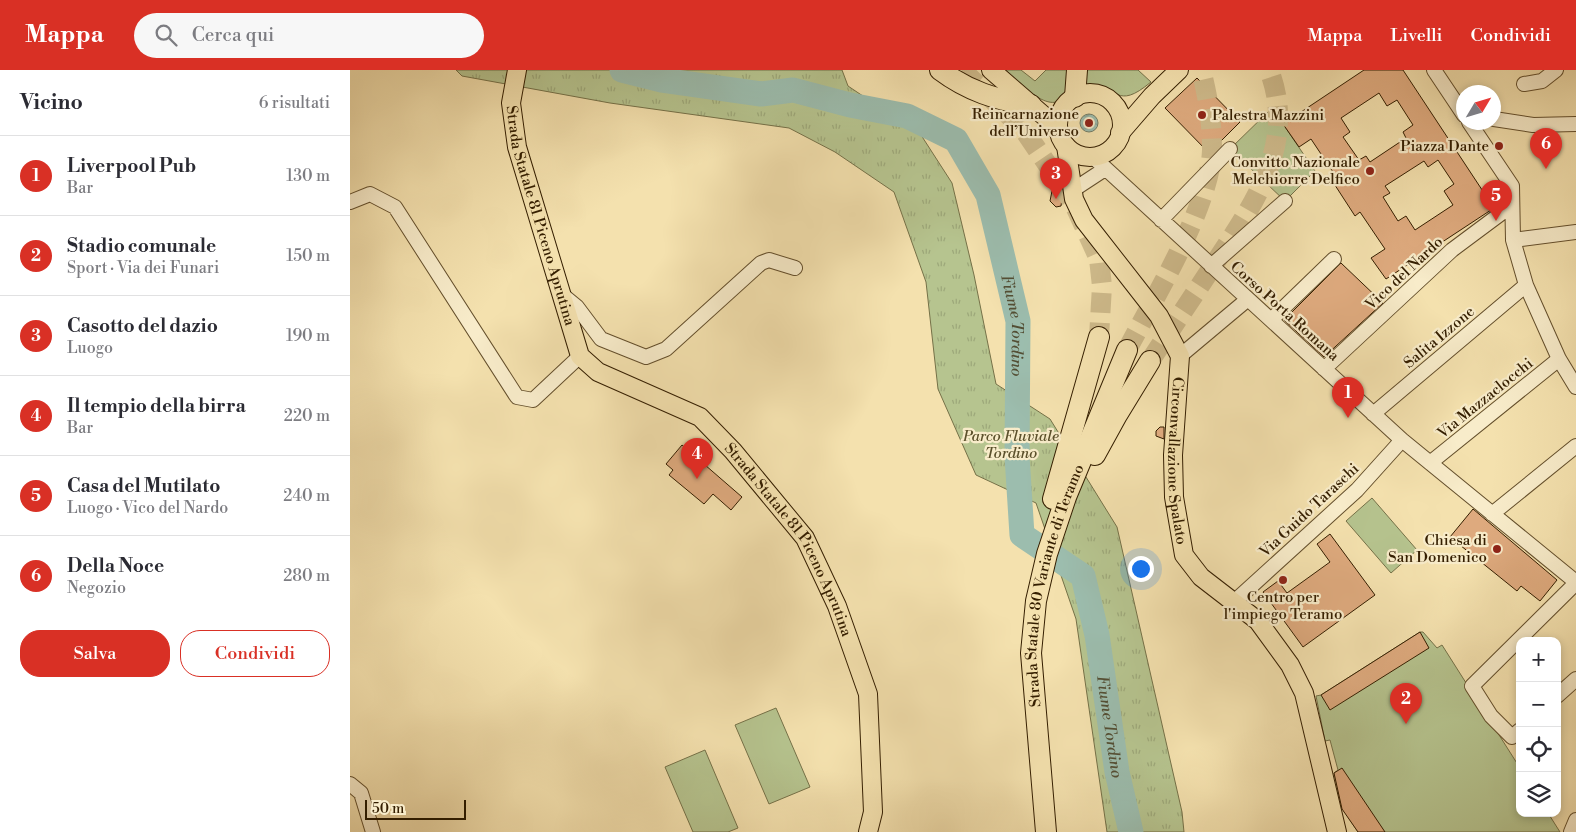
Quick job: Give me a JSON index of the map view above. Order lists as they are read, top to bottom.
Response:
{
  "streets": {
    "highway": ["Strada Statale 80 Variante di Teramo"],
    "main road": ["Strada Statale 81 Piceno Aprutina", "Circonvallazione Spalato"],
    "street": [
      "Vico del Nardo",
      "Corso Porta Romana",
      "Salita Izzone",
      "Via Mazzaclocchi",
      "Via Guido Taraschi"
    ]
  },
  "crossings": [
    ["Vico del Nardo", "Corso Porta Romana"],
    ["Corso Porta Romana", "Salita Izzone"],
    ["Corso Porta Romana", "Via Mazzaclocchi"],
    ["Corso Porta Romana", "Circonvallazione Spalato"],
    ["Corso Porta Romana", "Via Guido Taraschi"],
    ["Circonvallazione Spalato", "Via Guido Taraschi"]
  ],
  "water": ["Fiume Tordino"],
  "parks": ["Parco Fluviale Tordino"],
  "places": [
    "Palestra Mazzini",
    "Reincarnazione dell’Universo",
    "Piazza Dante",
    "Convitto Nazionale Melchiorre Delfico",
    "Chiesa di San Domenico",
    "Centro per l'impiego Teramo"
  ],
  "scale_bar": "50 m",
  "north": "top right",
  "page": {
    "header": "Mappa",
    "search": "Cerca qui",
    "nav": ["Mappa", "Livelli", "Condividi"],
    "heading": ["Vicino", "6 risultati"],
    "pins": [
      "6",
      "3",
      "5",
      "1",
      "4",
      "2"
    ],
    "list": [
      {
        "mark": "1",
        "name": "Liverpool Pub",
        "note": "Bar",
        "value": "130 m"
      },
      {
        "mark": "2",
        "name": "Stadio comunale",
        "note": "Sport · Via dei Funari",
        "value": "150 m"
      },
      {
        "mark": "3",
        "name": "Casotto del dazio",
        "note": "Luogo",
        "value": "190 m"
      },
      {
        "mark": "4",
        "name": "Il tempio della birra",
        "note": "Bar",
        "value": "220 m"
      },
      {
        "mark": "5",
        "name": "Casa del Mutilato",
        "note": "Luogo · Vico del Nardo",
        "value": "240 m"
      },
      {
        "mark": "6",
        "name": "Della Noce",
        "note": "Negozio",
        "value": "280 m"
      }
    ],
    "buttons": ["Salva", "Condividi"],
    "map_buttons": ["+", "−"],
    "scale": "50 m"
  }
}
